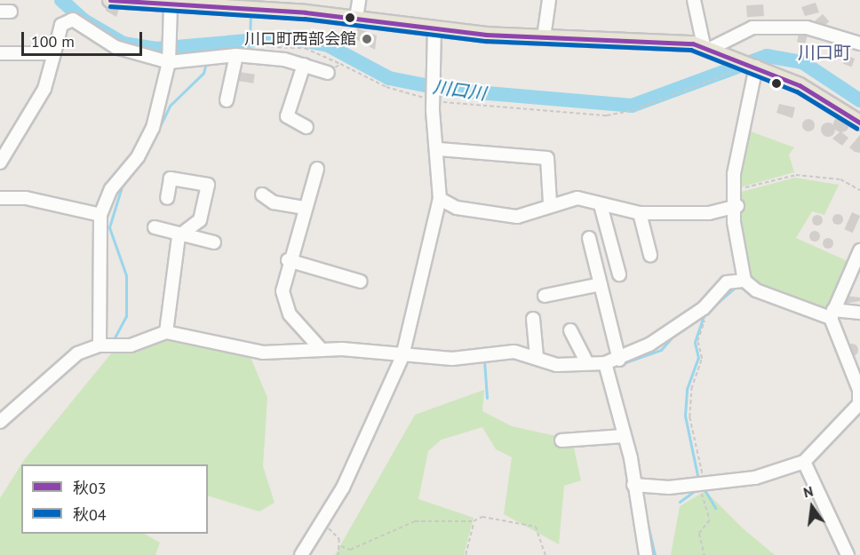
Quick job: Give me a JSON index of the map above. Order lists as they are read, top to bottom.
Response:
{
  "districts": ["川口町"],
  "water": ["川口川"],
  "places": ["川口町西部会館"],
  "lines": ["transit line 秋03", "transit line 秋04"],
  "legend": ["秋03", "秋04"],
  "scale_bar": "100 m",
  "north": "top"
}
